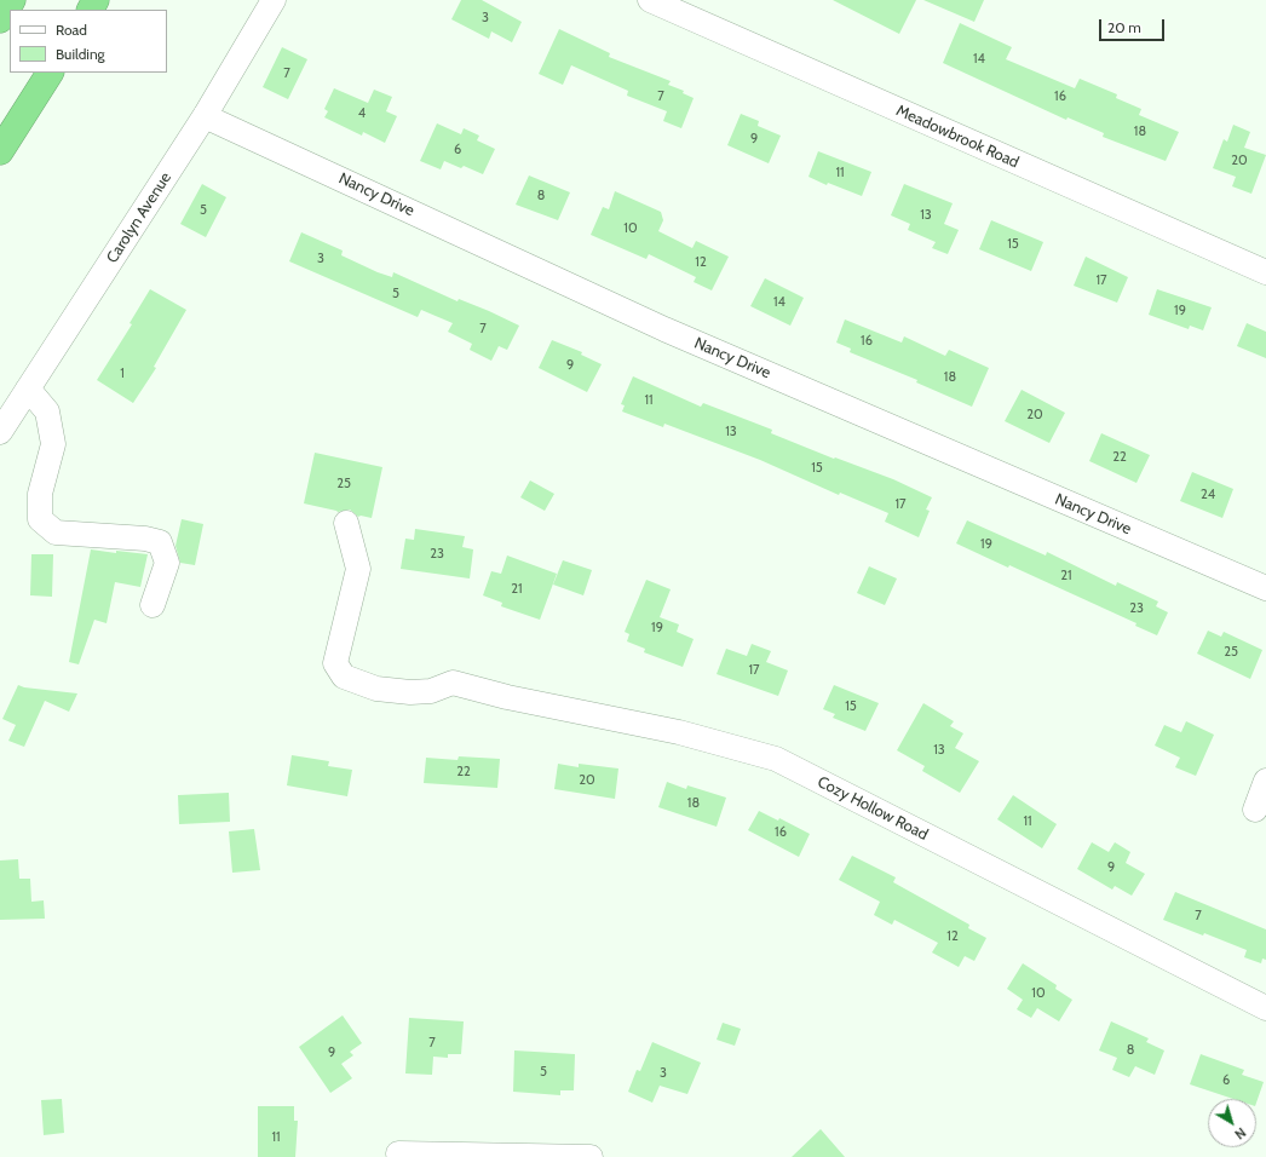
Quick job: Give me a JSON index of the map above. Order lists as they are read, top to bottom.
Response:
{
  "streets": {
    "street": [
      "Meadowbrook Road",
      "Nancy Drive",
      "Carolyn Avenue",
      "Cozy Hollow Road"
    ]
  },
  "crossings": [
    ["Nancy Drive", "Carolyn Avenue"]
  ],
  "house_numbers": [
    "3",
    "14",
    "7",
    "7",
    "16",
    "4",
    "18",
    "9",
    "6",
    "20",
    "11",
    "8",
    "5",
    "13",
    "10",
    "15",
    "3",
    "12",
    "17",
    "5",
    "14",
    "19",
    "7",
    "16",
    "9",
    "1",
    "18",
    "11",
    "20",
    "13",
    "22",
    "15",
    "25",
    "24",
    "17",
    "19",
    "23",
    "21",
    "21",
    "23",
    "19",
    "25",
    "17",
    "15",
    "13",
    "22",
    "20",
    "18",
    "11",
    "16",
    "9",
    "7",
    "12",
    "10",
    "7",
    "8",
    "9",
    "5",
    "3",
    "6",
    "11"
  ],
  "legend": ["Road", "Building"],
  "scale_bar": "20 m",
  "north": "bottom right"
}
